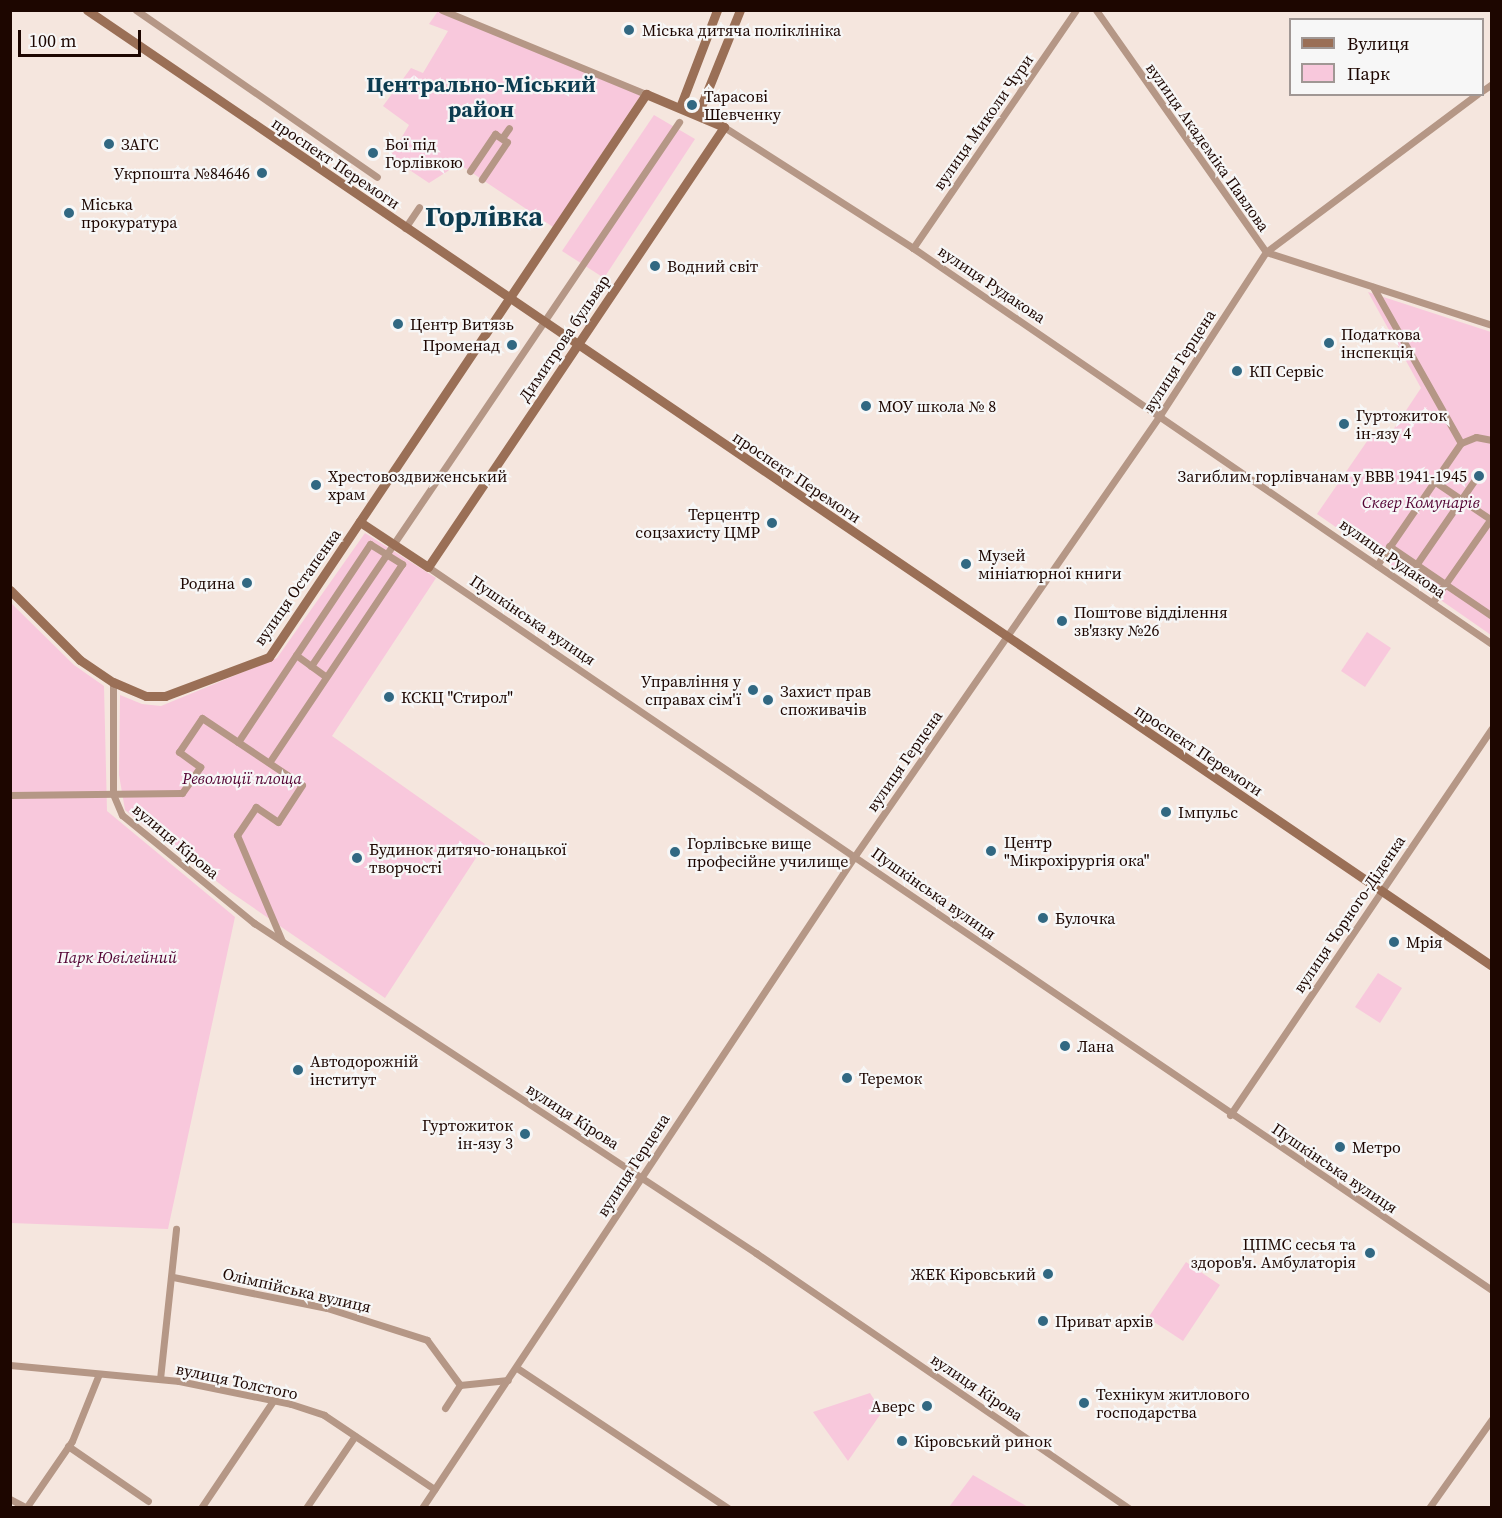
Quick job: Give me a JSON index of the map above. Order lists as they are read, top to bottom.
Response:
{
  "streets": {
    "street": [
      "вулиця Миколи Чури",
      "вулиця Академіка Павлова",
      "проспект Перемоги",
      "вулиця Рудакова",
      "Димитрова бульвар",
      "вулиця Герцена",
      "вулиця Остапенка",
      "Пушкінська вулиця",
      "вулиця Кірова",
      "вулиця Чорного-Діденка",
      "Олімпійська вулиця",
      "вулиця Толстого"
    ]
  },
  "crossings": [
    ["вулиця Миколи Чури", "вулиця Рудакова"],
    ["вулиця Академіка Павлова", "вулиця Герцена"],
    ["проспект Перемоги", "Димитрова бульвар"],
    ["проспект Перемоги", "вулиця Герцена"],
    ["проспект Перемоги", "вулиця Чорного-Діденка"],
    ["вулиця Рудакова", "Димитрова бульвар"],
    ["вулиця Рудакова", "вулиця Герцена"],
    ["Димитрова бульвар", "Пушкінська вулиця"],
    ["вулиця Герцена", "Пушкінська вулиця"],
    ["вулиця Герцена", "вулиця Кірова"],
    ["вулиця Герцена", "вулиця Толстого"],
    ["вулиця Остапенка", "Пушкінська вулиця"],
    ["вулиця Остапенка", "вулиця Кірова"],
    ["Пушкінська вулиця", "вулиця Чорного-Діденка"]
  ],
  "districts": ["Центрально-Міський район", "Горлівка"],
  "parks": ["Сквер Комунарів", "Революції площа", "Парк Ювілейний"],
  "places": [
    "Міська дитяча поліклініка",
    "Тарасові Шевченку",
    "ЗАГС",
    "Бої під Горлівкою",
    "Укрпошта №84646",
    "Міська прокуратура",
    "Водний світ",
    "Центр Витязь",
    "Податкова інспекція",
    "Променад",
    "КП Сервіс",
    "МОУ школа № 8",
    "Гуртожиток ін-язу 4",
    "Загиблим горлівчанам у ВВВ 1941-1945",
    "Хрестовоздвиженський храм",
    "Терцентр соцзахисту ЦМР",
    "Музей мініатюрної книги",
    "Родина",
    "Поштове відділення зв'язку №26",
    "Управління у справах сім'ї",
    "КСКЦ \"Стирол\"",
    "Захист прав споживачів",
    "Імпульс",
    "Центр \"Мікрохірургія ока\"",
    "Горлівське вище професійне училище",
    "Будинок дитячо-юнацької творчості",
    "Булочка",
    "Мрія",
    "Лана",
    "Автодорожній інститут",
    "Теремок",
    "Гуртожиток ін-язу 3",
    "Метро",
    "ЦПМС сесья та здоров'я. Амбулаторія",
    "ЖЕК Кіровський",
    "Приват архів",
    "Технікум житлового господарства",
    "Аверс",
    "Кіровський ринок"
  ],
  "legend": ["Вулиця", "Парк"],
  "scale_bar": "100 m"
}
